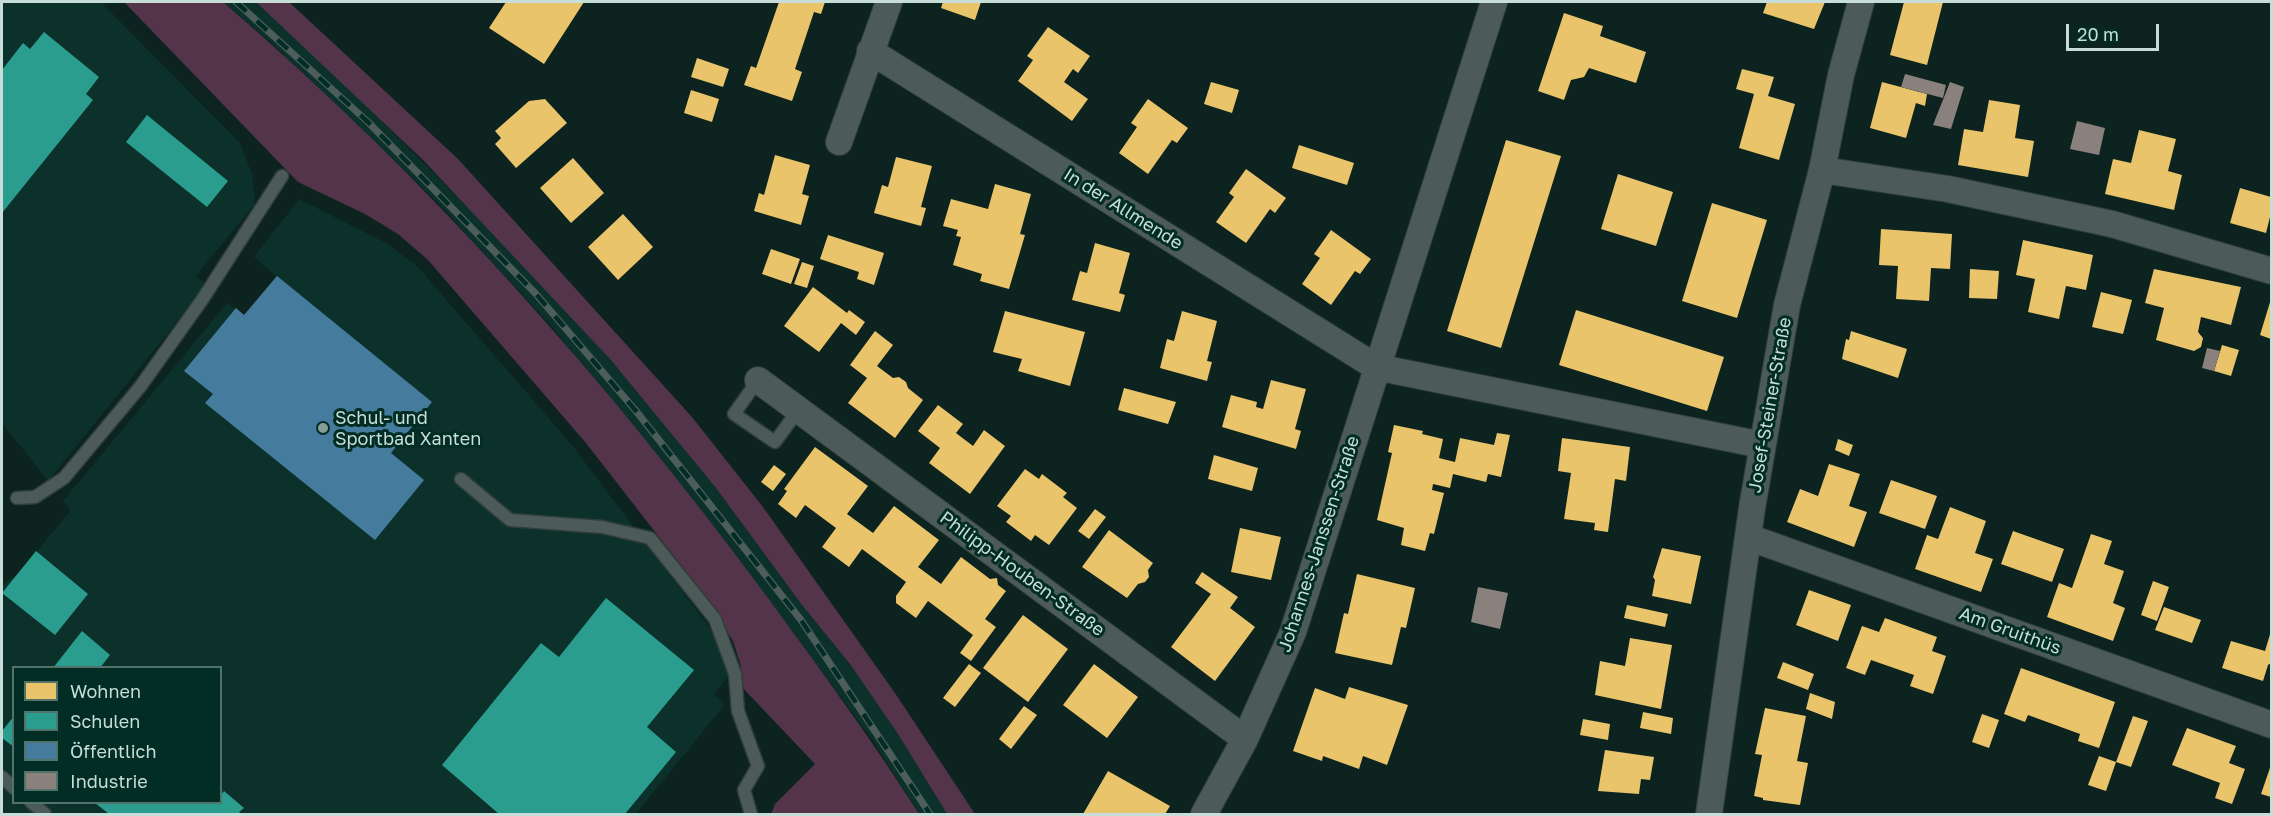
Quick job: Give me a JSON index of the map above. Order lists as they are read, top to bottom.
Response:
{
  "streets": {
    "street": [
      "In der Allmende",
      "Josef-Steiner-Straße",
      "Johannes-Janssen-Straße",
      "Philipp-Houben-Straße",
      "Am Gruithüs"
    ]
  },
  "crossings": [
    ["In der Allmende", "Johannes-Janssen-Straße"],
    ["Josef-Steiner-Straße", "Am Gruithüs"],
    ["Johannes-Janssen-Straße", "Philipp-Houben-Straße"]
  ],
  "places": ["Schul- und Sportbad Xanten"],
  "legend": [
    "Wohnen",
    "Schulen",
    "Öffentlich",
    "Industrie"
  ],
  "scale_bar": "20 m"
}
